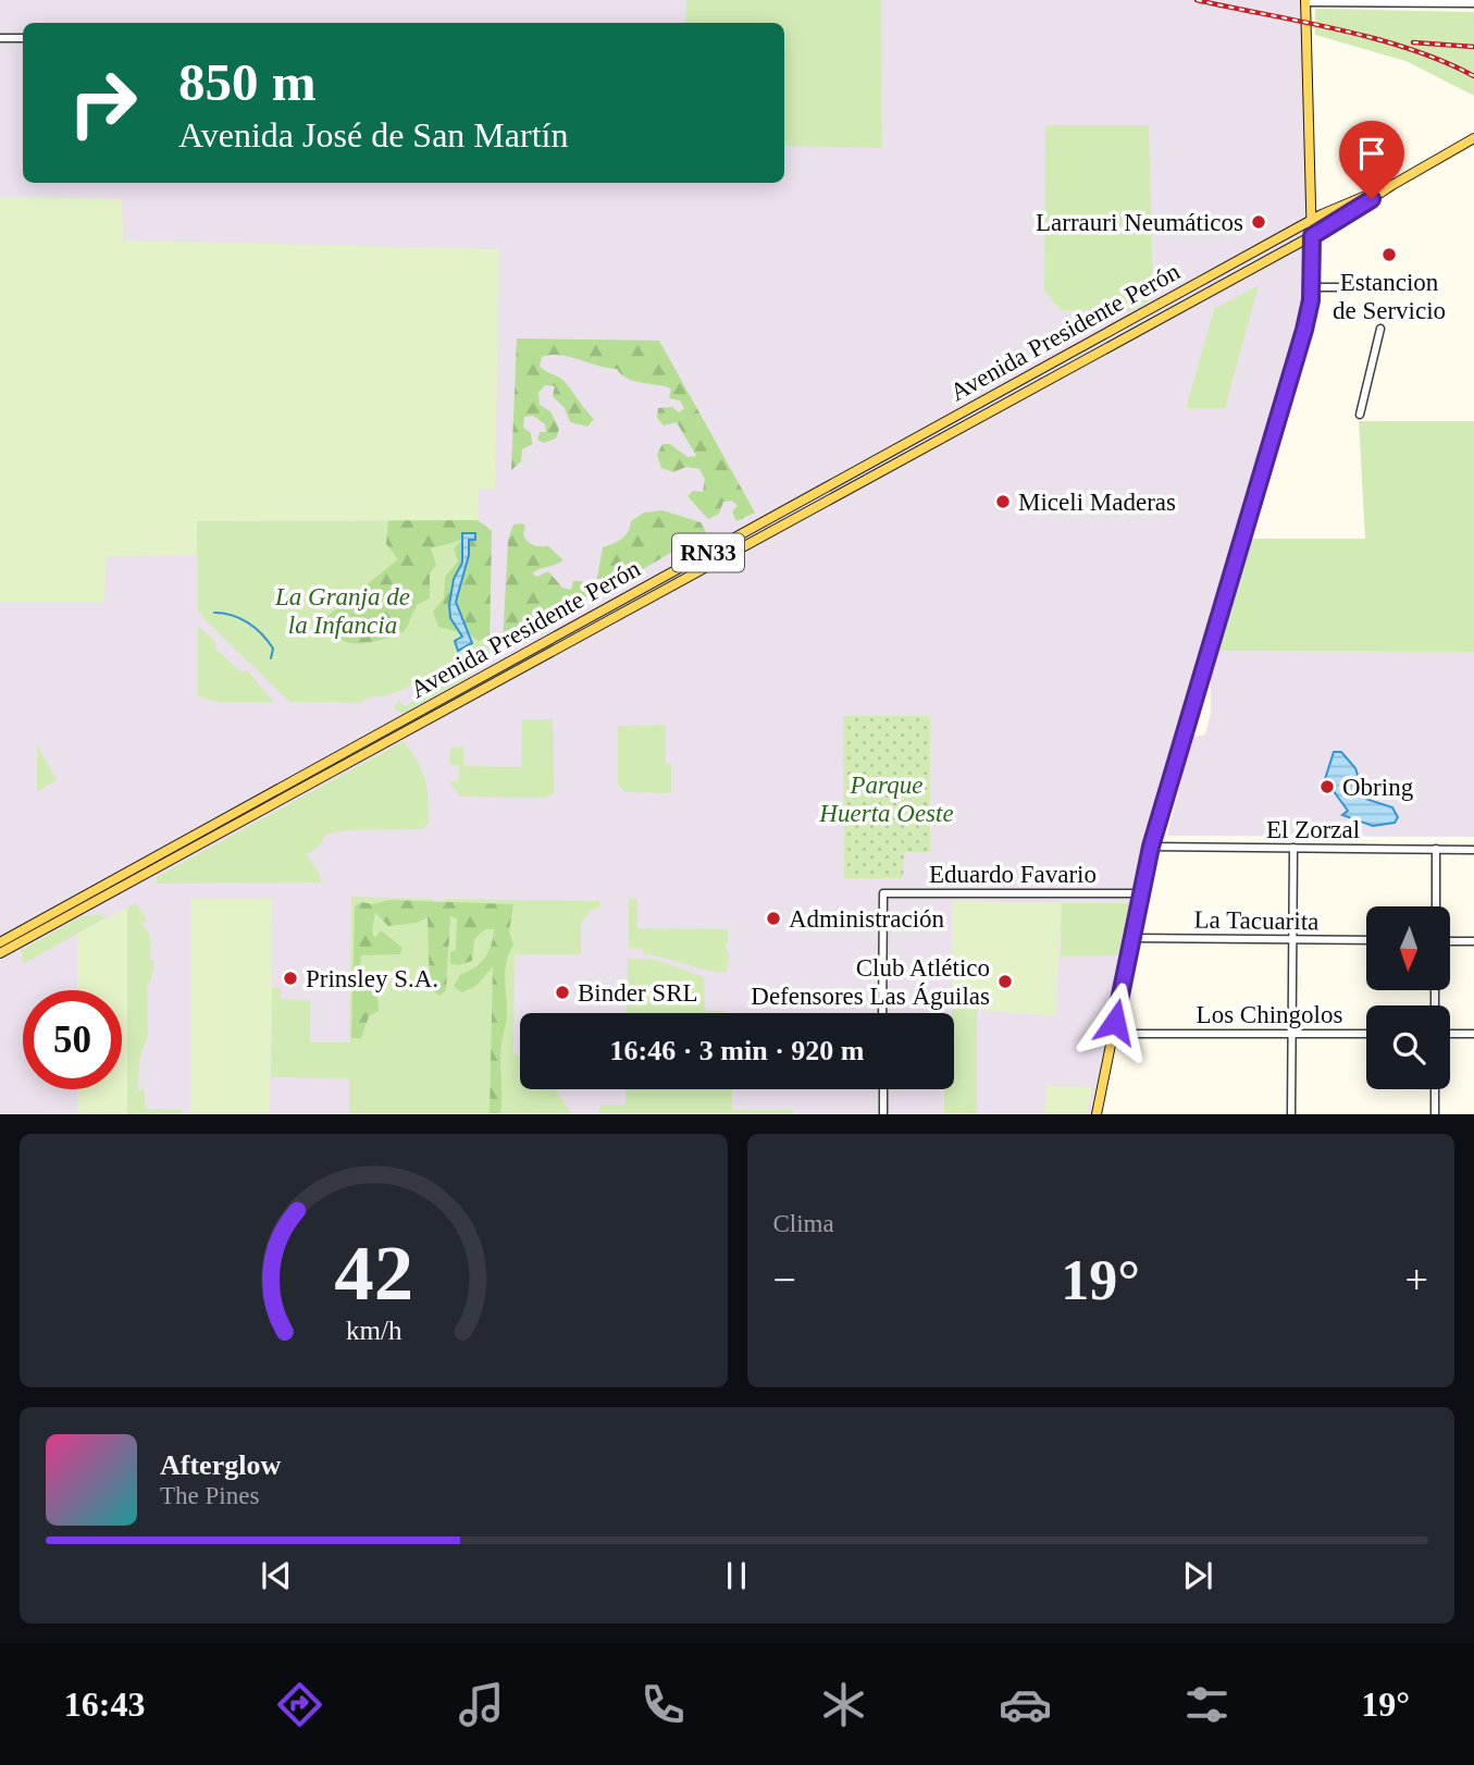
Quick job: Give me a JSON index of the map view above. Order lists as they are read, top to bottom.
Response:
{
  "streets": {
    "main road": ["Avenida Presidente Perón", "RN33"],
    "street": [
      "El Zorzal",
      "Eduardo Favario",
      "La Tacuarita",
      "Los Chingolos"
    ]
  },
  "crossings": [
    ["Avenida Presidente Perón", "RN33"]
  ],
  "parks": ["La Granja de la Infancia", "Parque Huerta Oeste"],
  "places": [
    "Larrauri Neumáticos",
    "Estancion de Servicio",
    "Miceli Maderas",
    "Obring",
    "Administración",
    "Prinsley S.A.",
    "Club Atlético Defensores Las Águilas",
    "Binder SRL"
  ],
  "north": "bottom",
  "page": {
    "turn": ["850 m", "Avenida José de San Martín"],
    "limit": "50",
    "trip": "16:46 · 3 min · 920 m",
    "tile": "Clima",
    "heat": ["−", "19°", "+"],
    "song": ["Afterglow", "The Pines"],
    "tabs": ["16:43", "19°"],
    "gauge": ["42", "km/h"]
  }
}
